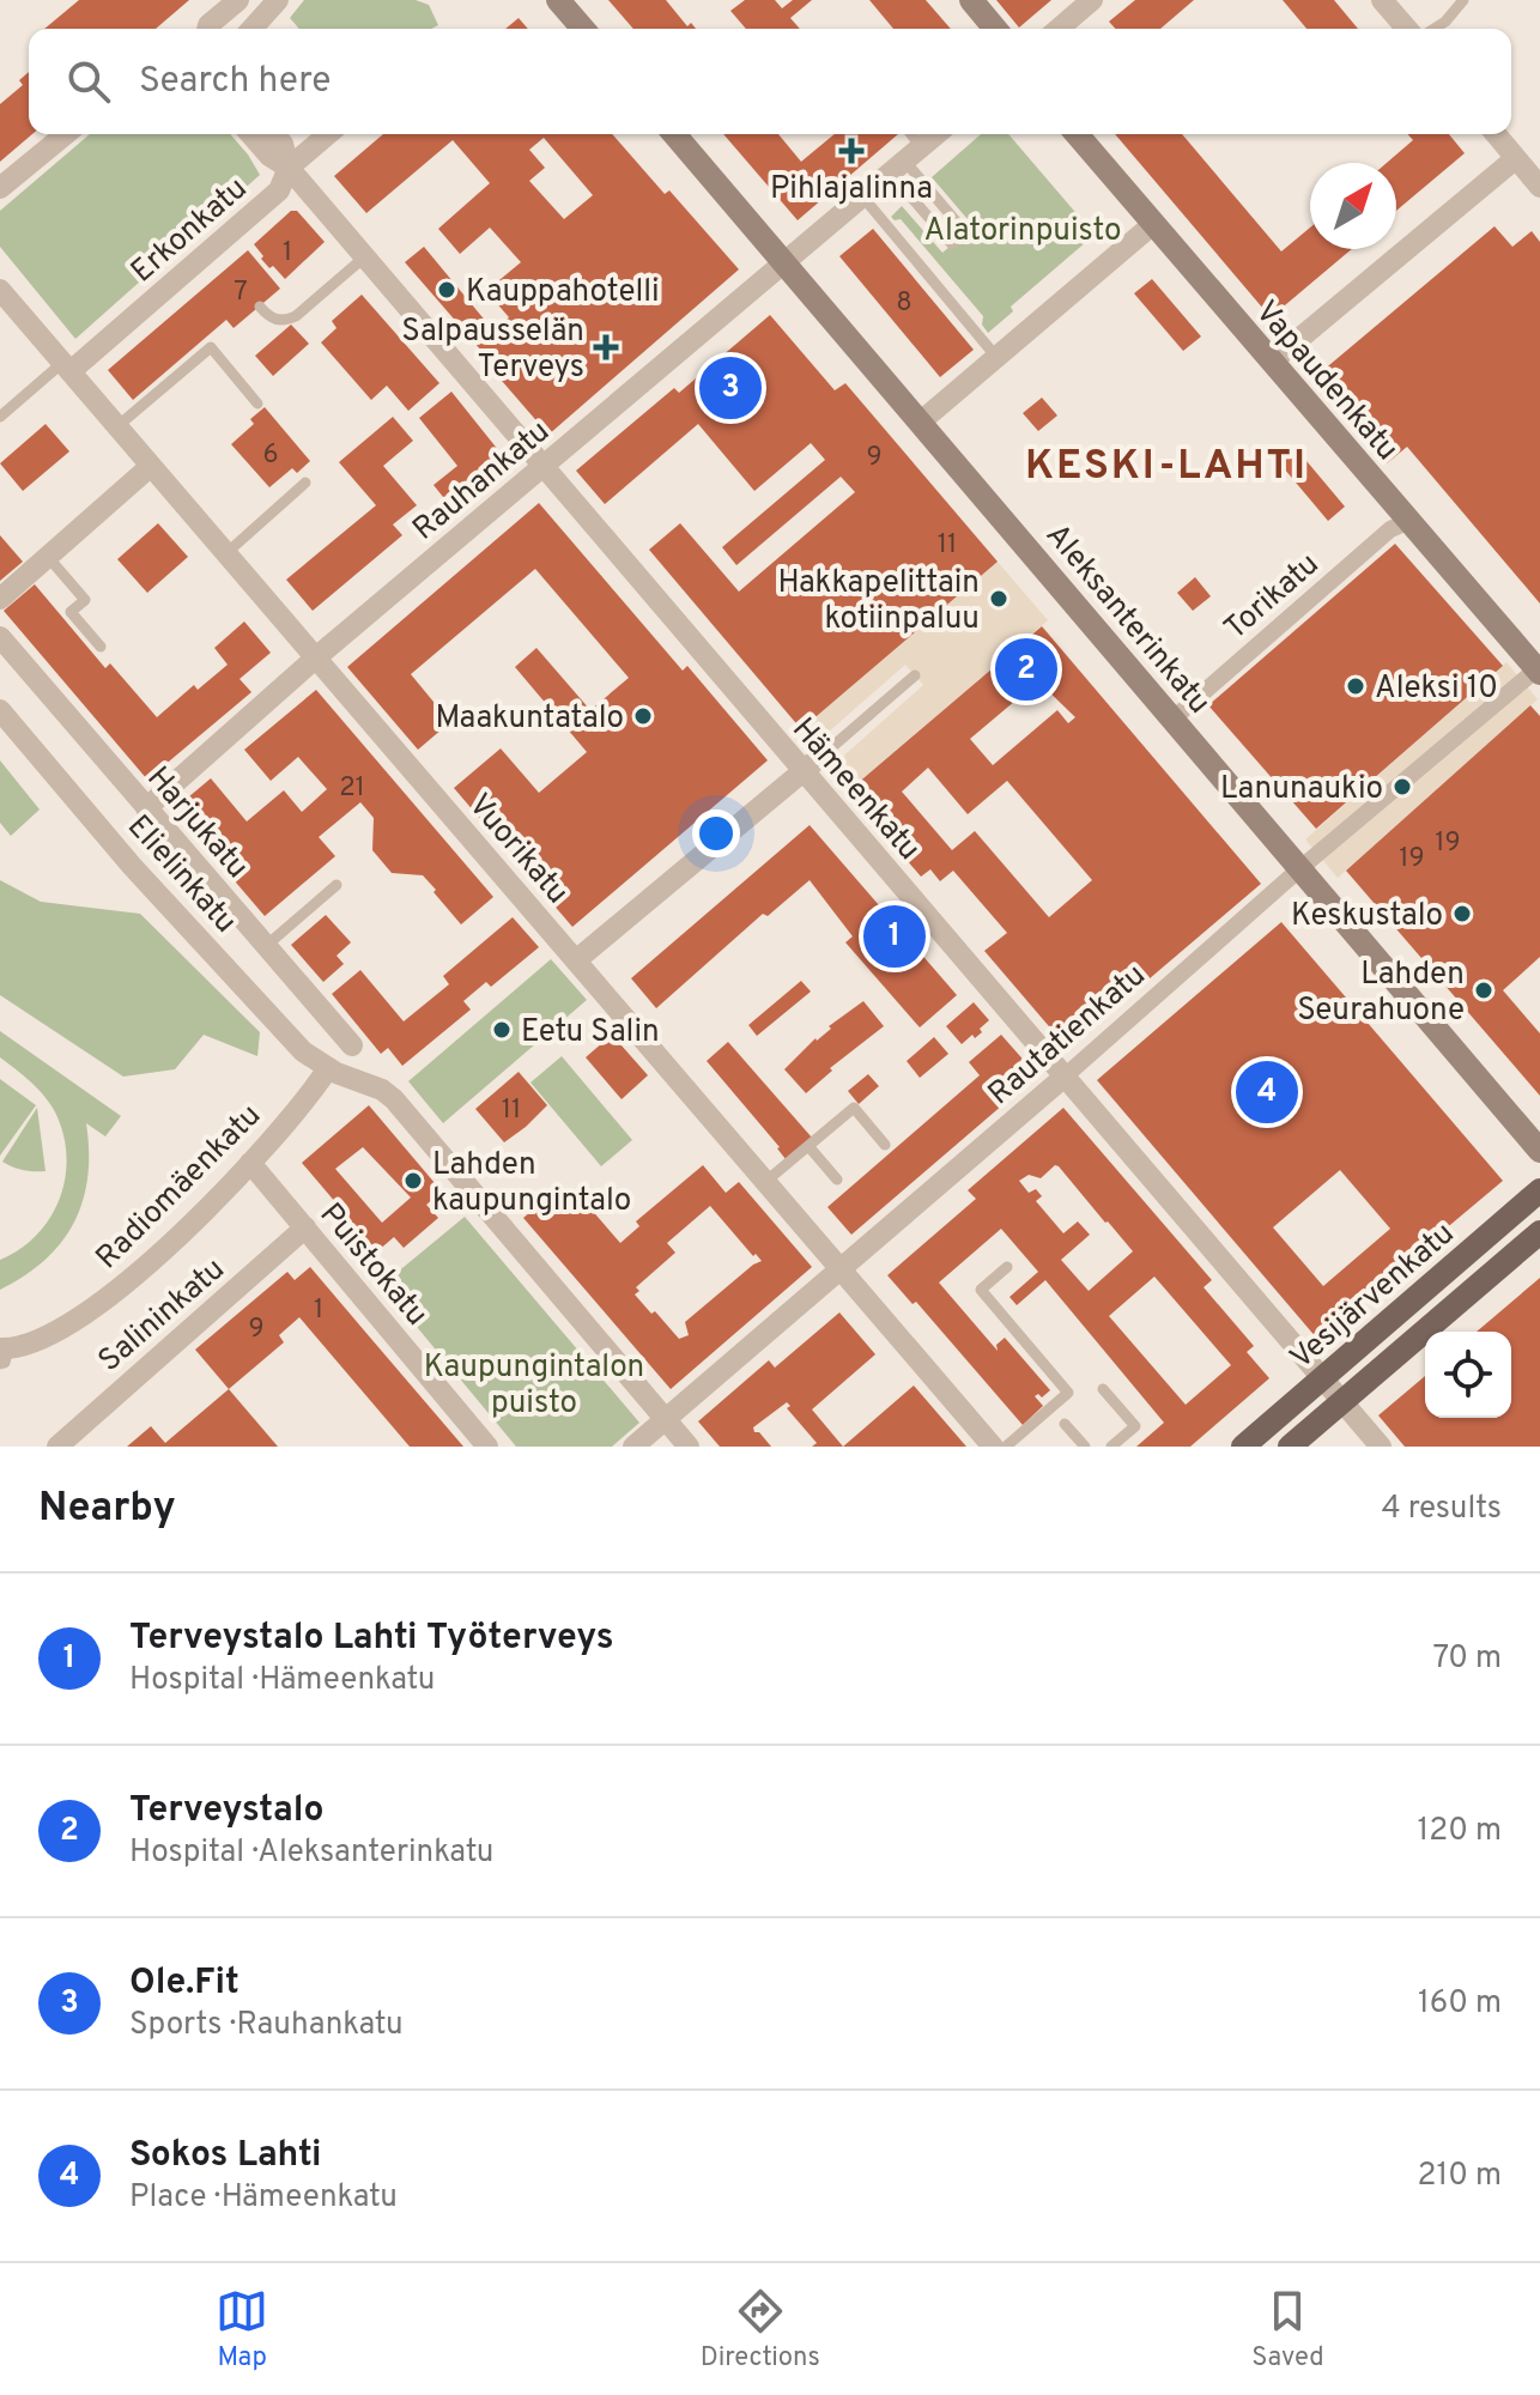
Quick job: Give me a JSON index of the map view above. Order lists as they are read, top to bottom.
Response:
{
  "streets": {
    "main road": ["Vapaudenkatu", "Aleksanterinkatu", "Vesijärvenkatu"],
    "street": [
      "Erkonkatu",
      "Rauhankatu",
      "Torikatu",
      "Hämeenkatu",
      "Harjukatu",
      "Vuorikatu",
      "Elielinkatu",
      "Rautatienkatu",
      "Radiomäenkatu",
      "Puistokatu",
      "Salininkatu"
    ]
  },
  "crossings": [
    ["Erkonkatu", "Hämeenkatu"],
    ["Erkonkatu", "Vuorikatu"],
    ["Vapaudenkatu", "Torikatu"],
    ["Vapaudenkatu", "Rautatienkatu"],
    ["Rauhankatu", "Aleksanterinkatu"],
    ["Rauhankatu", "Hämeenkatu"],
    ["Rauhankatu", "Harjukatu"],
    ["Rauhankatu", "Vuorikatu"],
    ["Torikatu", "Aleksanterinkatu"],
    ["Aleksanterinkatu", "Rautatienkatu"],
    ["Hämeenkatu", "Rautatienkatu"],
    ["Hämeenkatu", "Vesijärvenkatu"],
    ["Vuorikatu", "Rautatienkatu"],
    ["Elielinkatu", "Radiomäenkatu"],
    ["Radiomäenkatu", "Puistokatu"],
    ["Puistokatu", "Salininkatu"]
  ],
  "districts": ["KESKI-LAHTI"],
  "parks": ["Alatorinpuisto", "Kaupungintalon puisto"],
  "places": {
    "health": ["Pihlajalinna", "Salpausselän Terveys"],
    "other": [
      "Kauppahotelli",
      "Hakkapelittain kotiinpaluu",
      "Aleksi 10",
      "Maakuntatalo",
      "Lanunaukio",
      "Keskustalo",
      "Lahden Seurahuone",
      "Eetu Salin",
      "Lahden kaupungintalo"
    ]
  },
  "house_numbers": [
    "1",
    "7",
    "8",
    "6",
    "9",
    "11",
    "21",
    "19",
    "19",
    "11",
    "1",
    "9"
  ],
  "north": "top right",
  "page": {
    "search": "Search here",
    "pins": [
      "3",
      "2",
      "1",
      "4"
    ],
    "heading": ["Nearby", "4 results"],
    "list": [
      {
        "mark": "1",
        "name": "Terveystalo Lahti Työterveys",
        "note": "Hospital · Hämeenkatu",
        "value": "70 m"
      },
      {
        "mark": "2",
        "name": "Terveystalo",
        "note": "Hospital · Aleksanterinkatu",
        "value": "120 m"
      },
      {
        "mark": "3",
        "name": "Ole.Fit",
        "note": "Sports · Rauhankatu",
        "value": "160 m"
      },
      {
        "mark": "4",
        "name": "Sokos Lahti",
        "note": "Place · Hämeenkatu",
        "value": "210 m"
      }
    ],
    "nav": ["Map", "Directions", "Saved"]
  }
}
